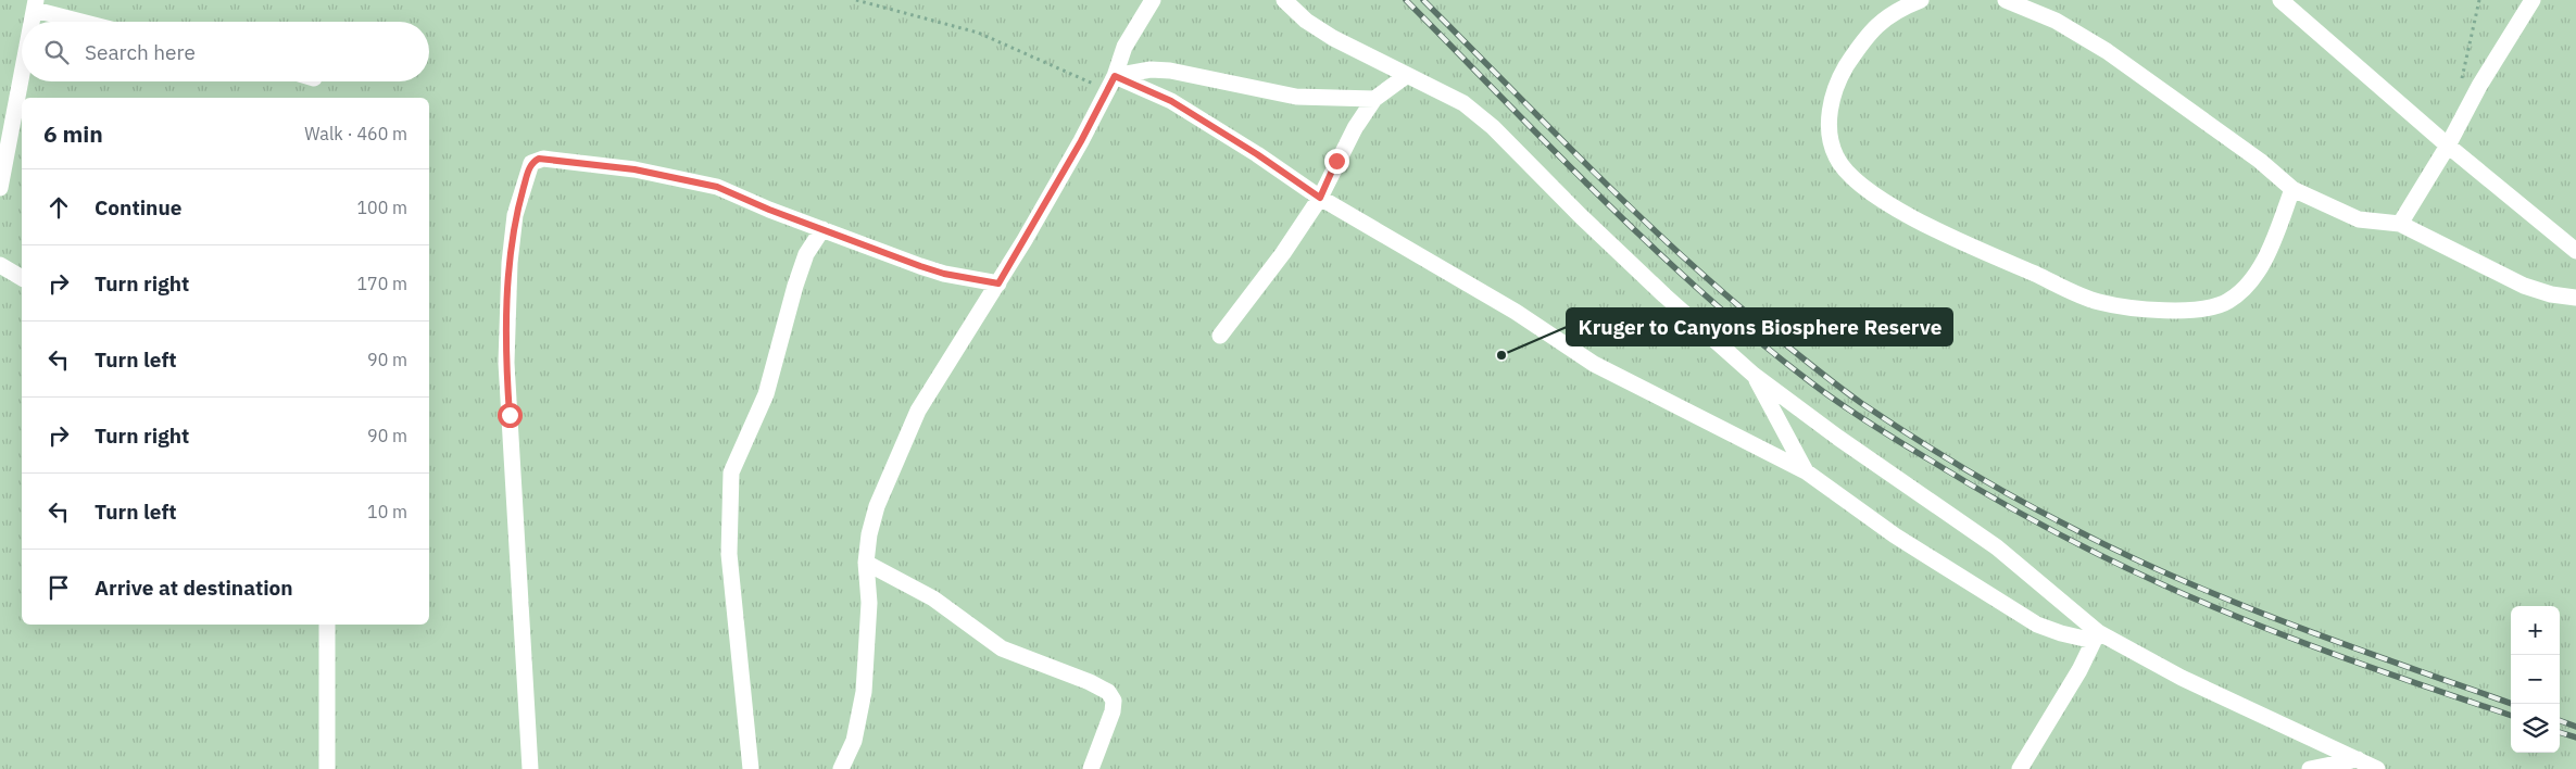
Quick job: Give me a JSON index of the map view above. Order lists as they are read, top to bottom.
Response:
{
  "places": ["Kruger to Canyons Biosphere Reserve"],
  "page": {
    "search": "Search here",
    "heading": ["6 min", "Walk · 460 m"],
    "list": [
      ["Continue", "100 m"],
      ["Turn right", "170 m"],
      ["Turn left", "90 m"],
      ["Turn right", "90 m"],
      ["Turn left", "10 m"],
      "Arrive at destination"
    ],
    "map_buttons": ["+", "−"]
  }
}
